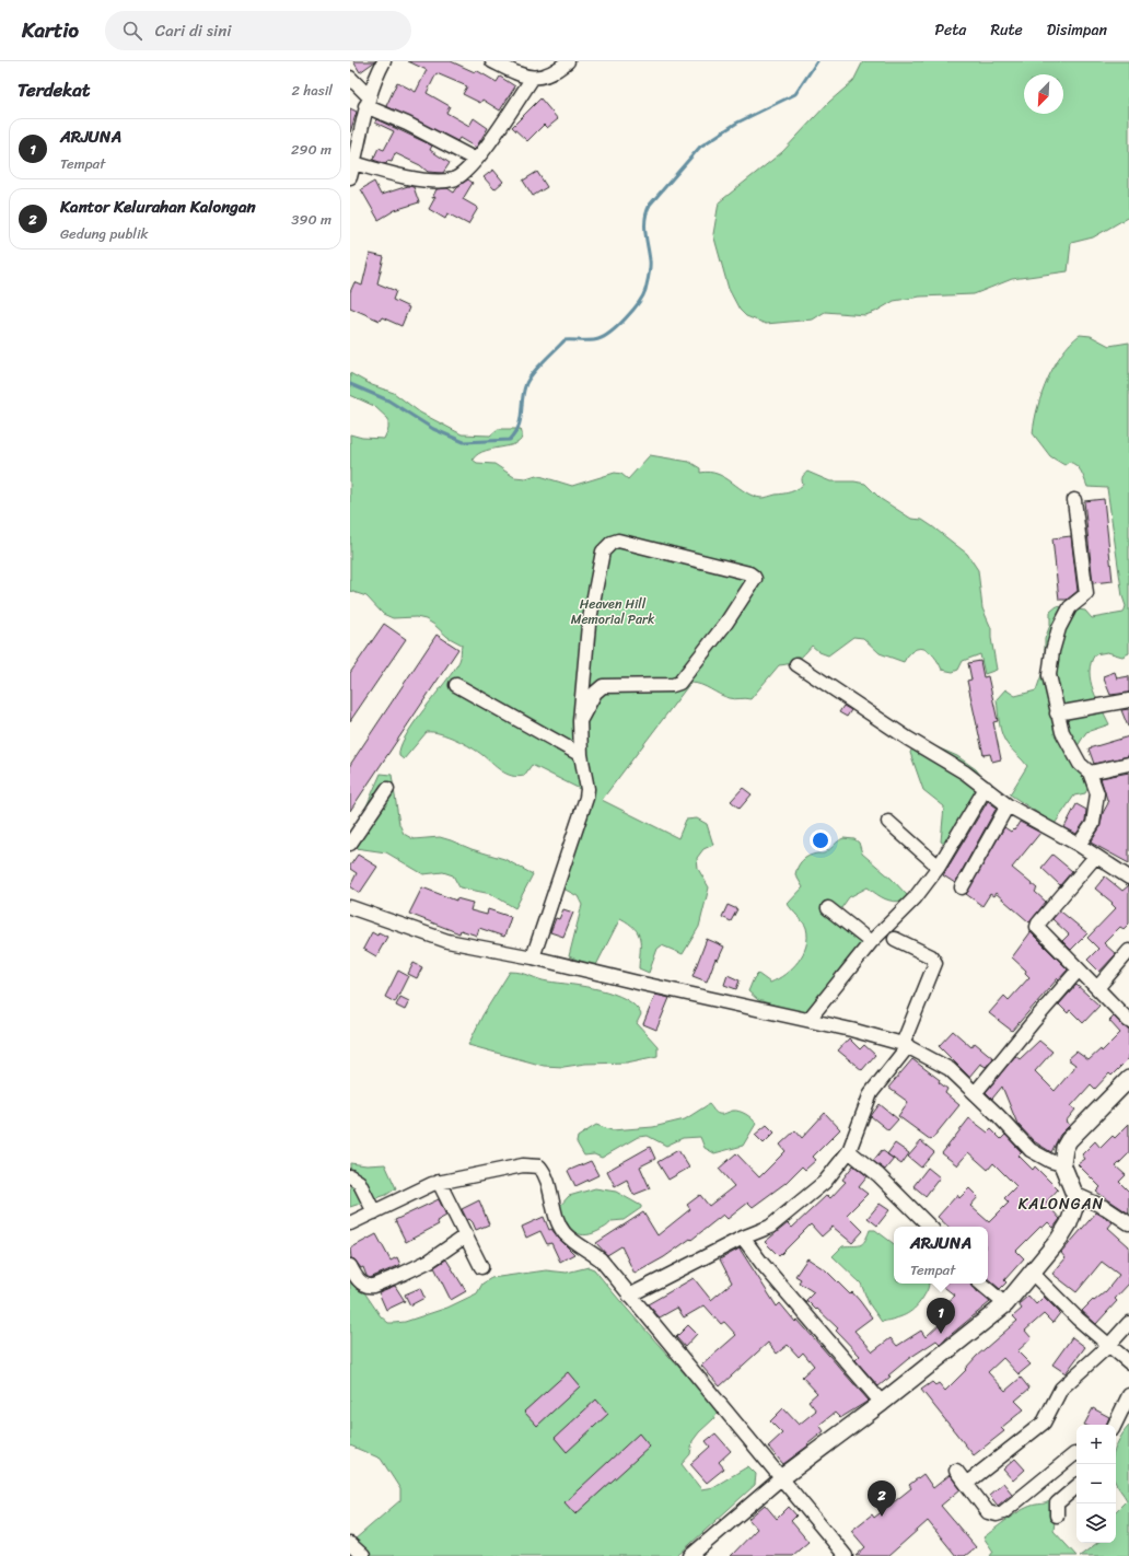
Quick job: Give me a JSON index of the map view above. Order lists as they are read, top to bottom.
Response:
{
  "districts": ["KALONGAN"],
  "parks": ["Heaven Hill Memorial Park"],
  "north": "bottom left",
  "page": {
    "header": "Kartio",
    "search": "Cari di sini",
    "nav": ["Peta", "Rute", "Disimpan"],
    "heading": ["Terdekat", "2 hasil"],
    "list": [
      {
        "mark": "1",
        "name": "ARJUNA",
        "note": "Tempat",
        "value": "290 m"
      },
      {
        "mark": "2",
        "name": "Kantor Kelurahan Kalongan",
        "note": "Gedung publik",
        "value": "390 m"
      }
    ],
    "popup": ["ARJUNA", "Tempat"],
    "pins": ["1", "2"],
    "map_buttons": ["+", "−"]
  }
}
